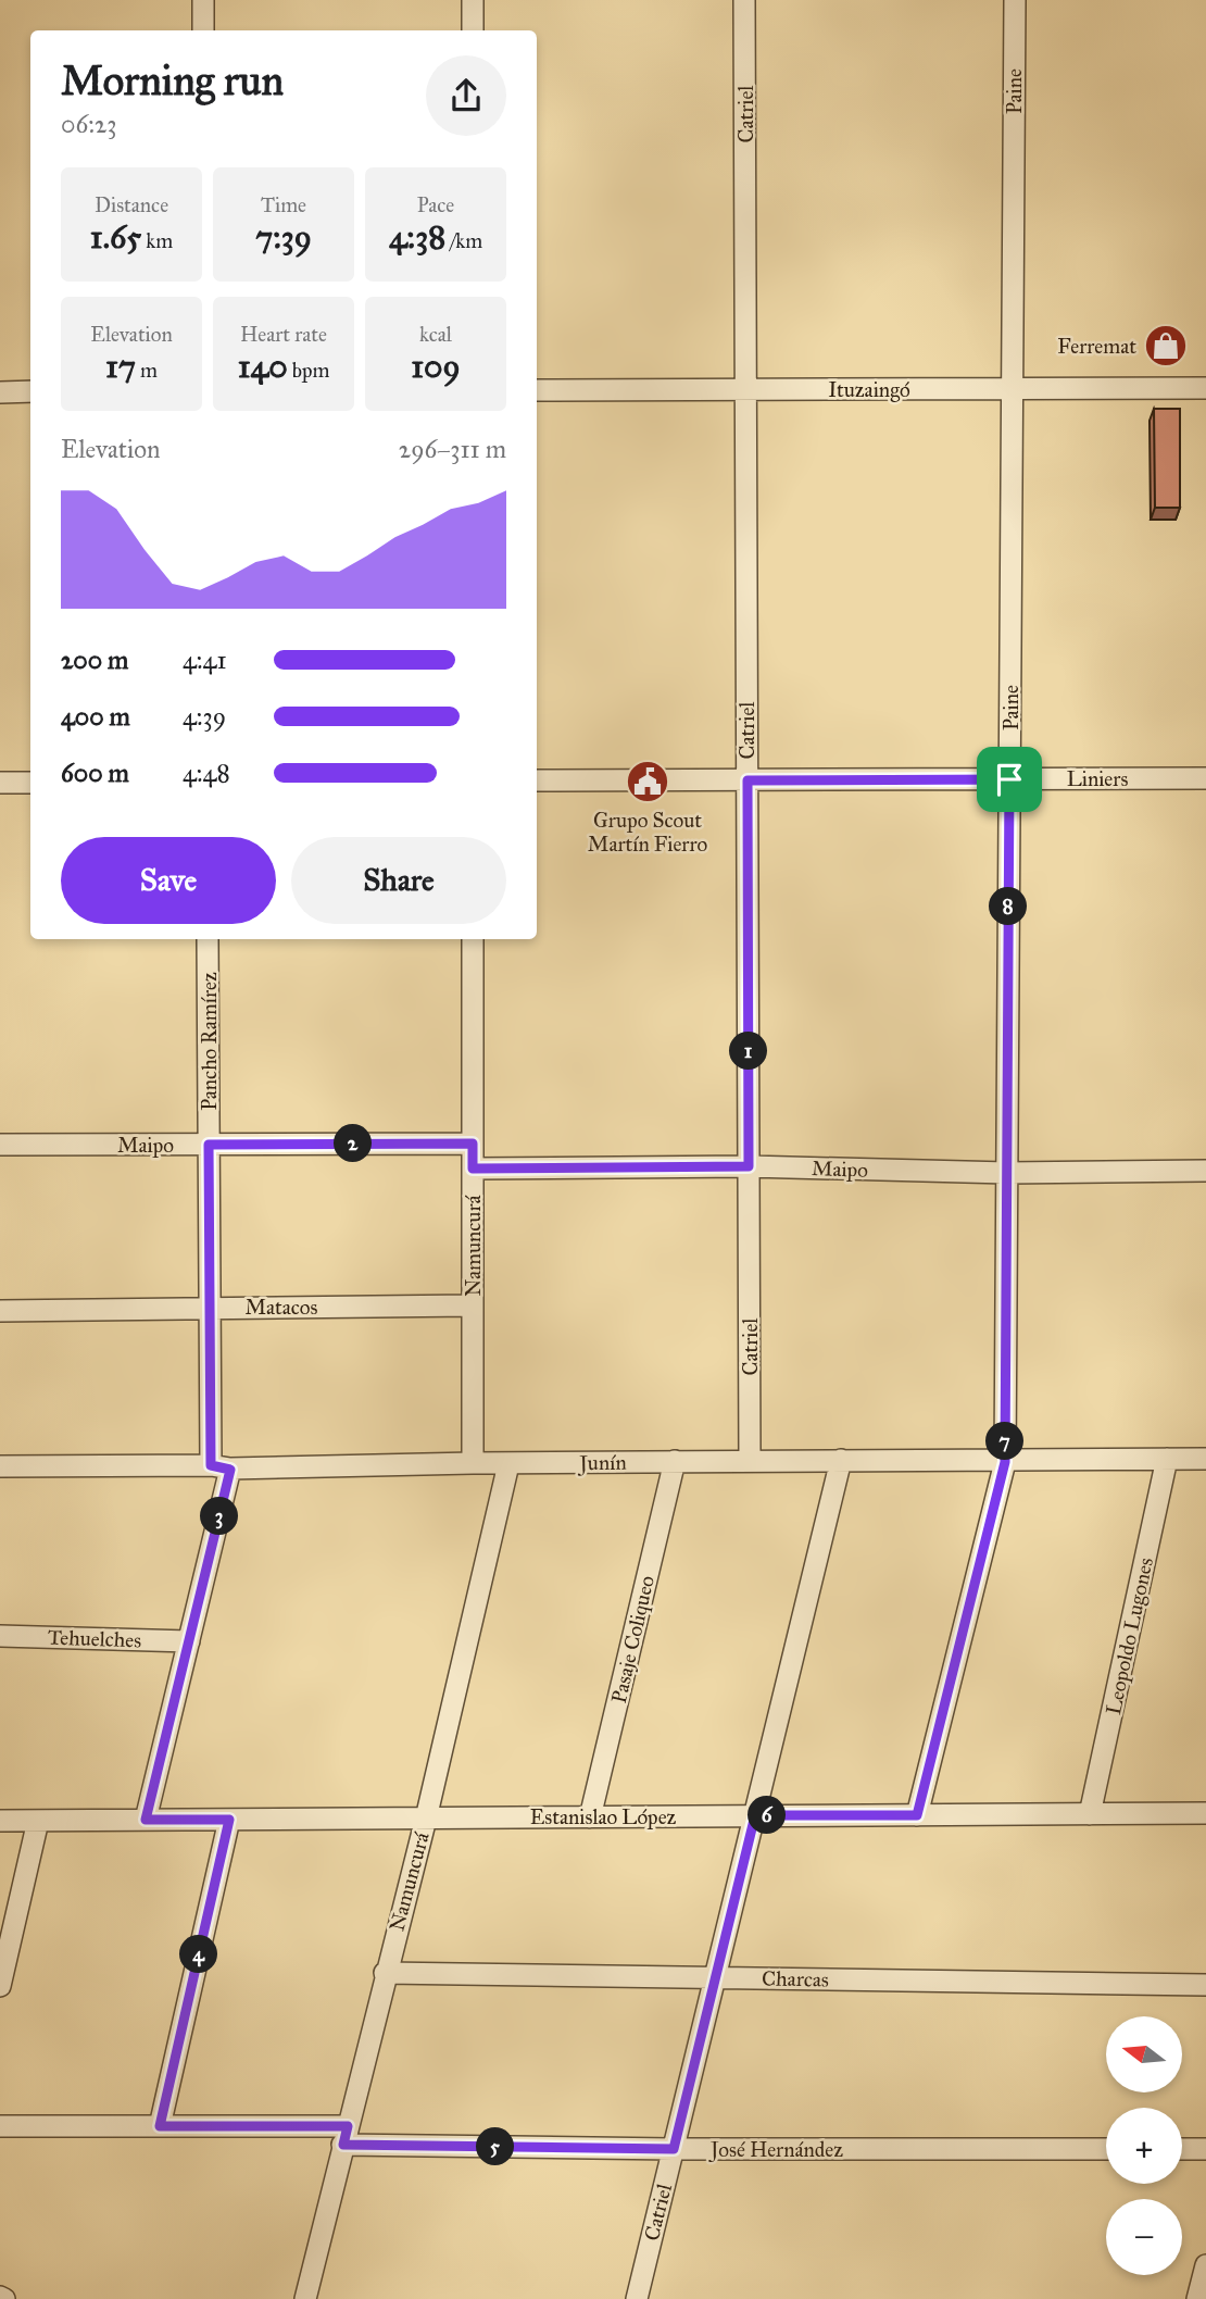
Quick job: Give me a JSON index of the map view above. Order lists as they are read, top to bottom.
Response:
{
  "streets": {
    "street": [
      "Paine",
      "Catriel",
      "Ituzaingó",
      "Liniers",
      "Pancho Ramírez",
      "Maipo",
      "Namuncurá",
      "Matacos",
      "Junín",
      "Leopoldo Lugones",
      "Tehuelches",
      "Pasaje Coliqueo",
      "Estanislao López",
      "Charcas",
      "José Hernández"
    ]
  },
  "crossings": [
    ["Paine", "Ituzaingó"],
    ["Paine", "Liniers"],
    ["Paine", "Maipo"],
    ["Paine", "Junín"],
    ["Paine", "Estanislao López"],
    ["Catriel", "Ituzaingó"],
    ["Catriel", "Liniers"],
    ["Catriel", "Maipo"],
    ["Catriel", "Junín"],
    ["Catriel", "Estanislao López"],
    ["Catriel", "Charcas"],
    ["Catriel", "José Hernández"],
    ["Pancho Ramírez", "Maipo"],
    ["Pancho Ramírez", "Matacos"],
    ["Pancho Ramírez", "Junín"],
    ["Pancho Ramírez", "Tehuelches"],
    ["Pancho Ramírez", "Estanislao López"],
    ["Maipo", "Namuncurá"],
    ["Namuncurá", "Matacos"],
    ["Namuncurá", "Junín"],
    ["Namuncurá", "Estanislao López"],
    ["Namuncurá", "Charcas"],
    ["Namuncurá", "José Hernández"],
    ["Junín", "Leopoldo Lugones"],
    ["Junín", "Pasaje Coliqueo"],
    ["Leopoldo Lugones", "Estanislao López"],
    ["Pasaje Coliqueo", "Estanislao López"]
  ],
  "places": {
    "shop": ["Ferremat"],
    "public building": ["Grupo Scout Martín Fierro"]
  },
  "north": "left",
  "page": {
    "heading": ["Morning run", "06:23"],
    "stats": [
      ["Distance", "1.65 km"],
      ["Time", "7:39"],
      ["Pace", "4:38 /km"],
      ["Elevation", "17 m"],
      ["Heart rate", "140 bpm"],
      ["kcal", "109"]
    ],
    "chart": ["Elevation", "296–311 m"],
    "list": [
      {
        "name": "200 m",
        "note": "4:41"
      },
      {
        "name": "400 m",
        "note": "4:39"
      },
      {
        "name": "600 m",
        "note": "4:48"
      }
    ],
    "buttons": ["Save", "Share"],
    "pins": [
      "8",
      "1",
      "2",
      "7",
      "3",
      "6",
      "4",
      "5"
    ],
    "map_buttons": ["+", "−"]
  }
}
